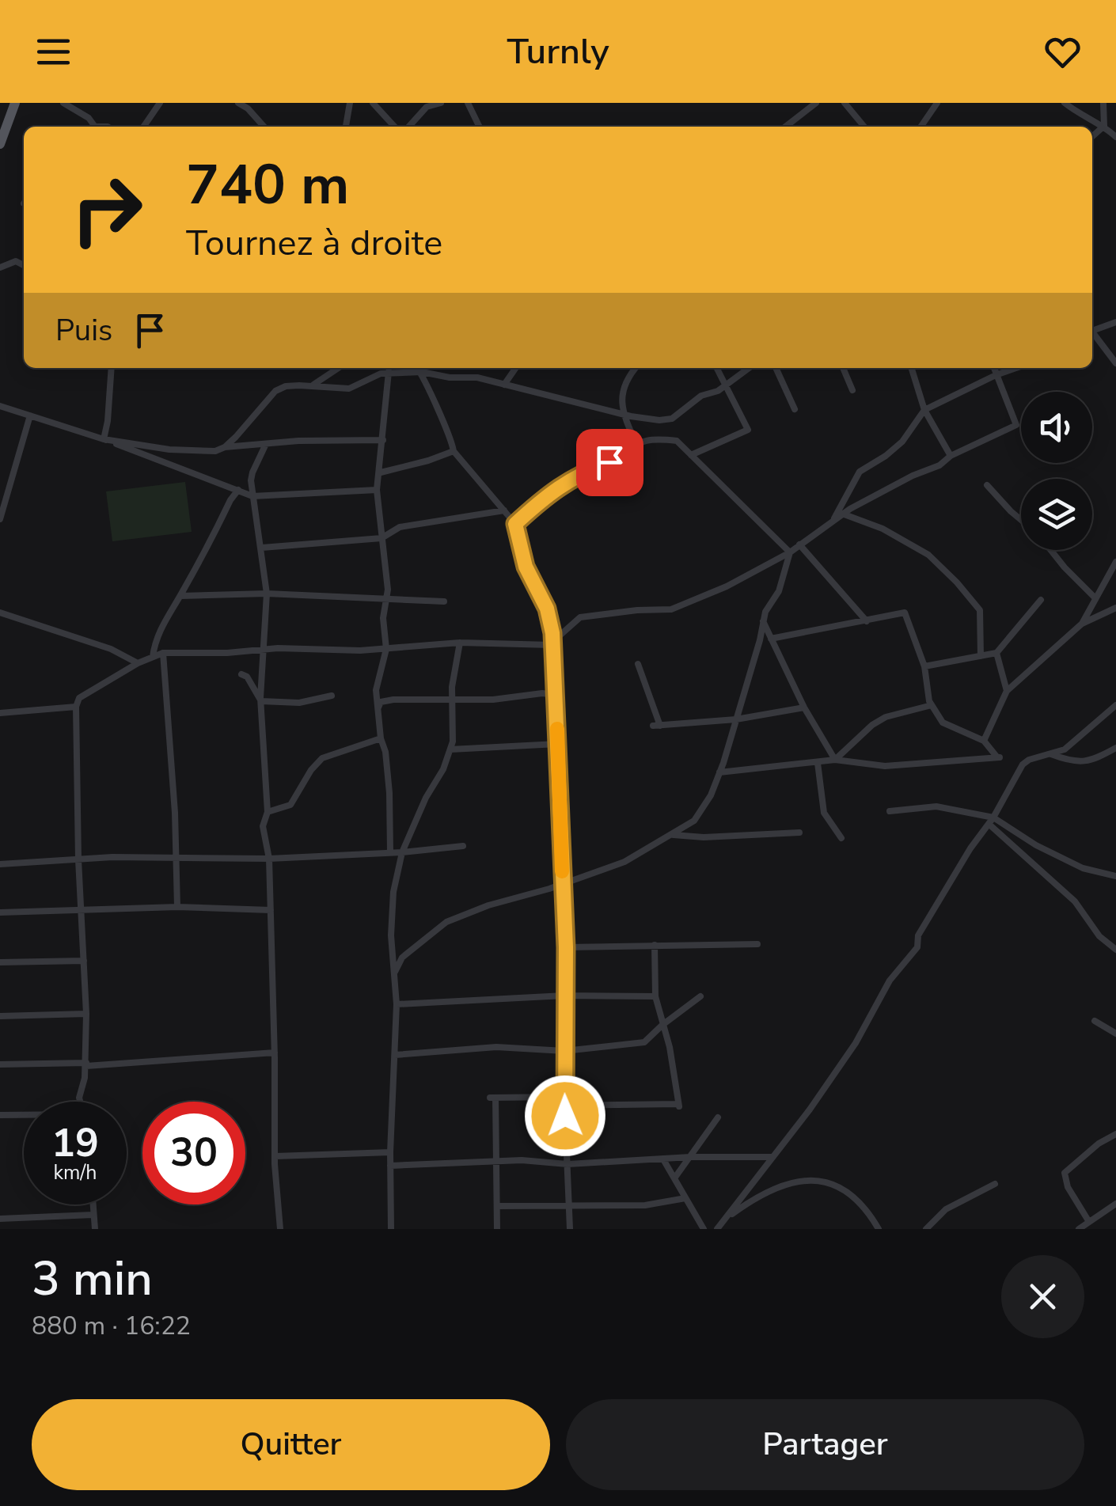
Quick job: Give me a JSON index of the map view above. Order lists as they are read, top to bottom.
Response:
{
  "page": {
    "header": "Turnly",
    "turn": ["740 m", "Tournez à droite"],
    "then": "Puis",
    "speed": "19 km/h",
    "limit": "30",
    "heading": ["3 min", "880 m · 16:22"],
    "buttons": ["Quitter", "Partager"]
  }
}
